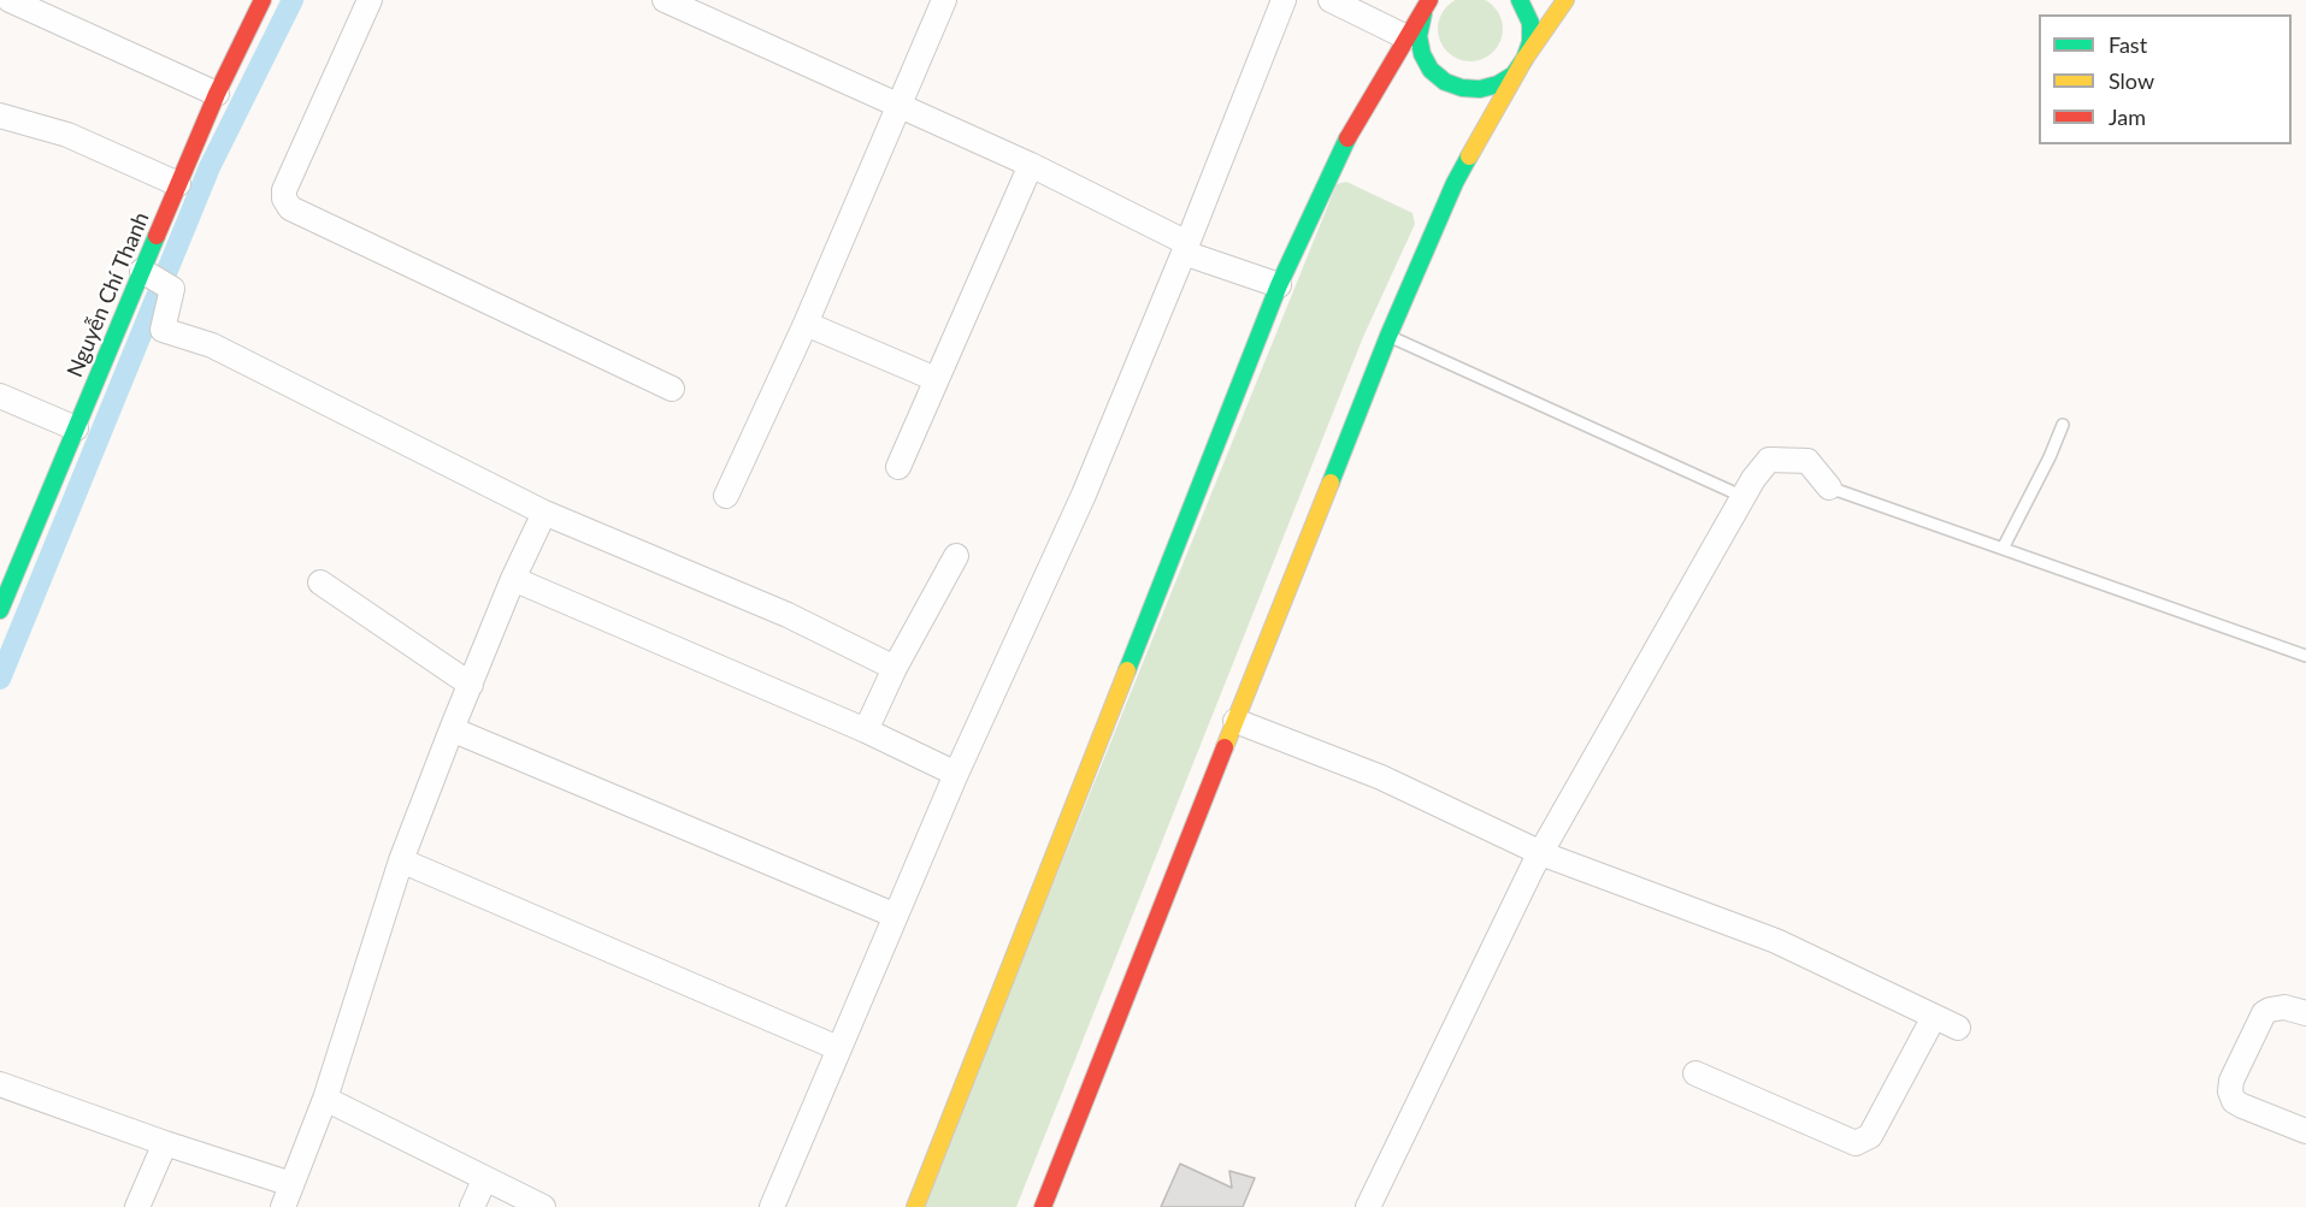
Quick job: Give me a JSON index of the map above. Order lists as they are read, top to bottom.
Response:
{
  "streets": {
    "street": ["Nguyễn Chí Thanh"]
  },
  "legend": ["Fast", "Slow", "Jam"]
}
